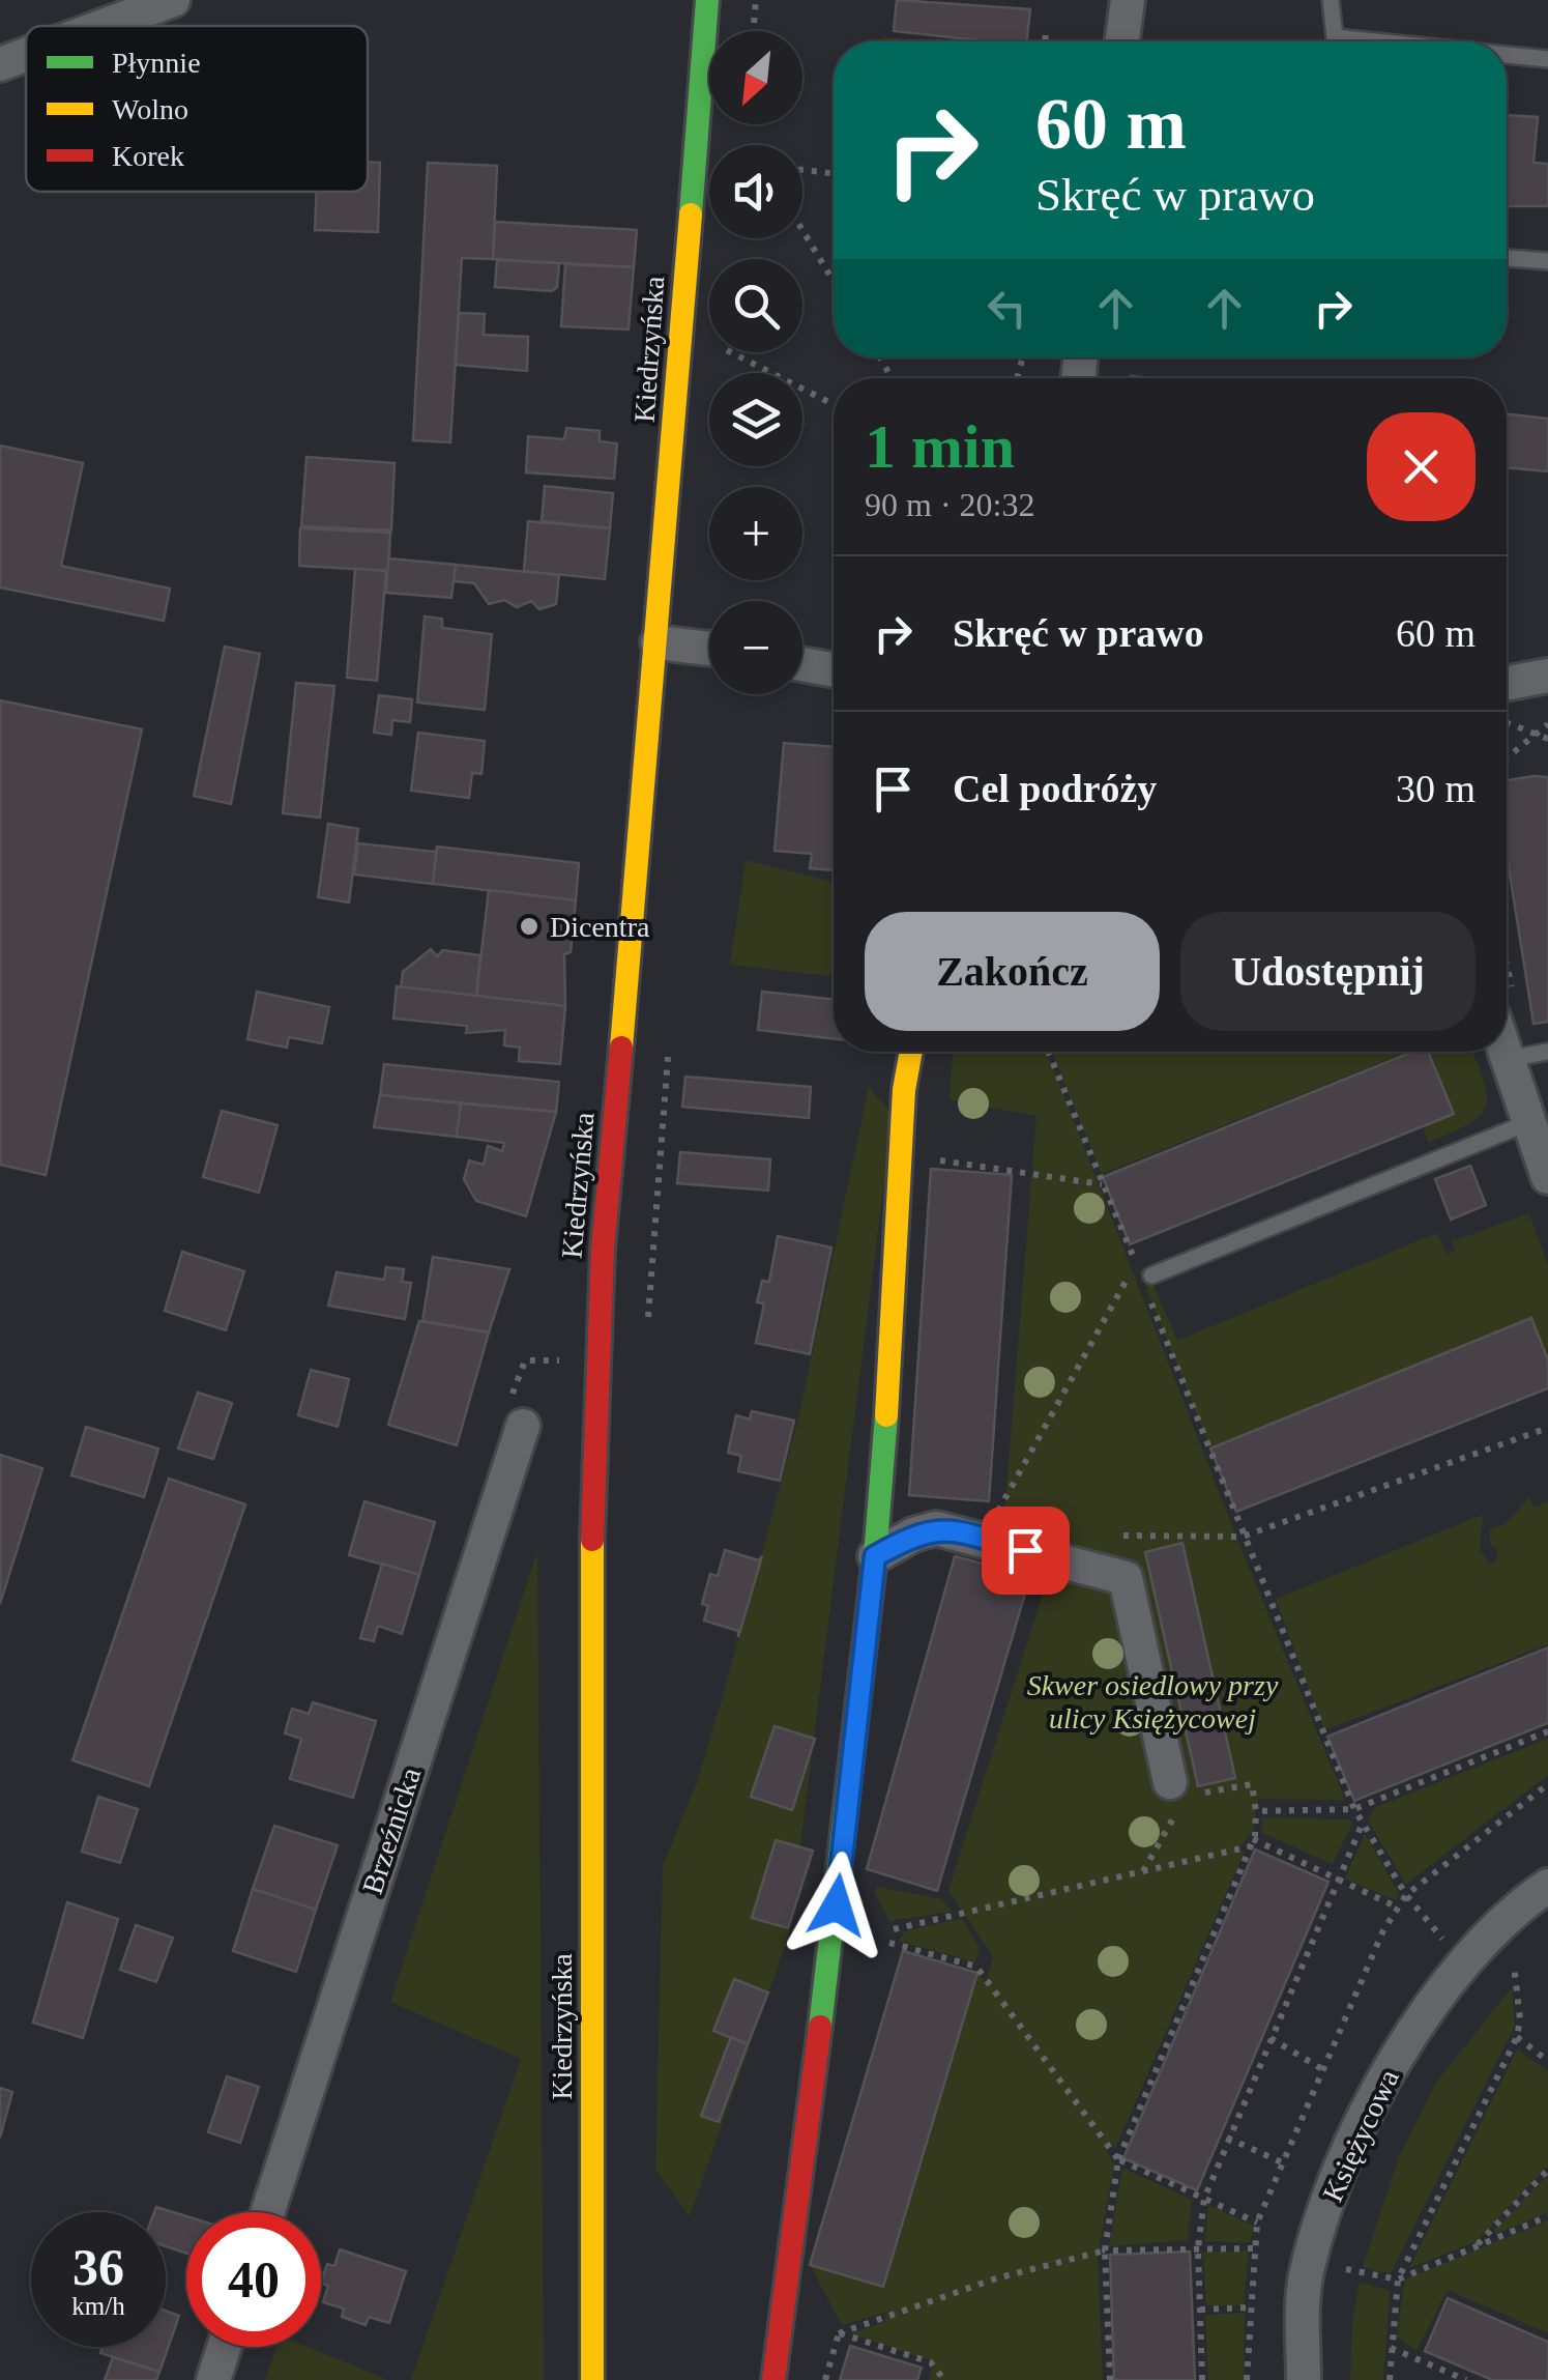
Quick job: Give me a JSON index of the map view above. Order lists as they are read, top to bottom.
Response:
{
  "streets": {
    "street": ["Kiedrzyńska", "Brzeźnicka", "Księżycowa"]
  },
  "parks": ["Skwer osiedlowy przy ulicy Księżycowej"],
  "places": ["Dicentra"],
  "legend": ["Płynnie", "Wolno", "Korek"],
  "north": "bottom left",
  "page": {
    "map_buttons": ["+", "−"],
    "turn": ["60 m", "Skręć w prawo"],
    "heading": ["1 min", "90 m · 20:32"],
    "list": [
      {
        "name": "Skręć w prawo",
        "value": "60 m"
      },
      {
        "name": "Cel podróży",
        "value": "30 m"
      }
    ],
    "buttons": ["Zakończ", "Udostępnij"],
    "speed": "36 km/h",
    "limit": "40"
  }
}
